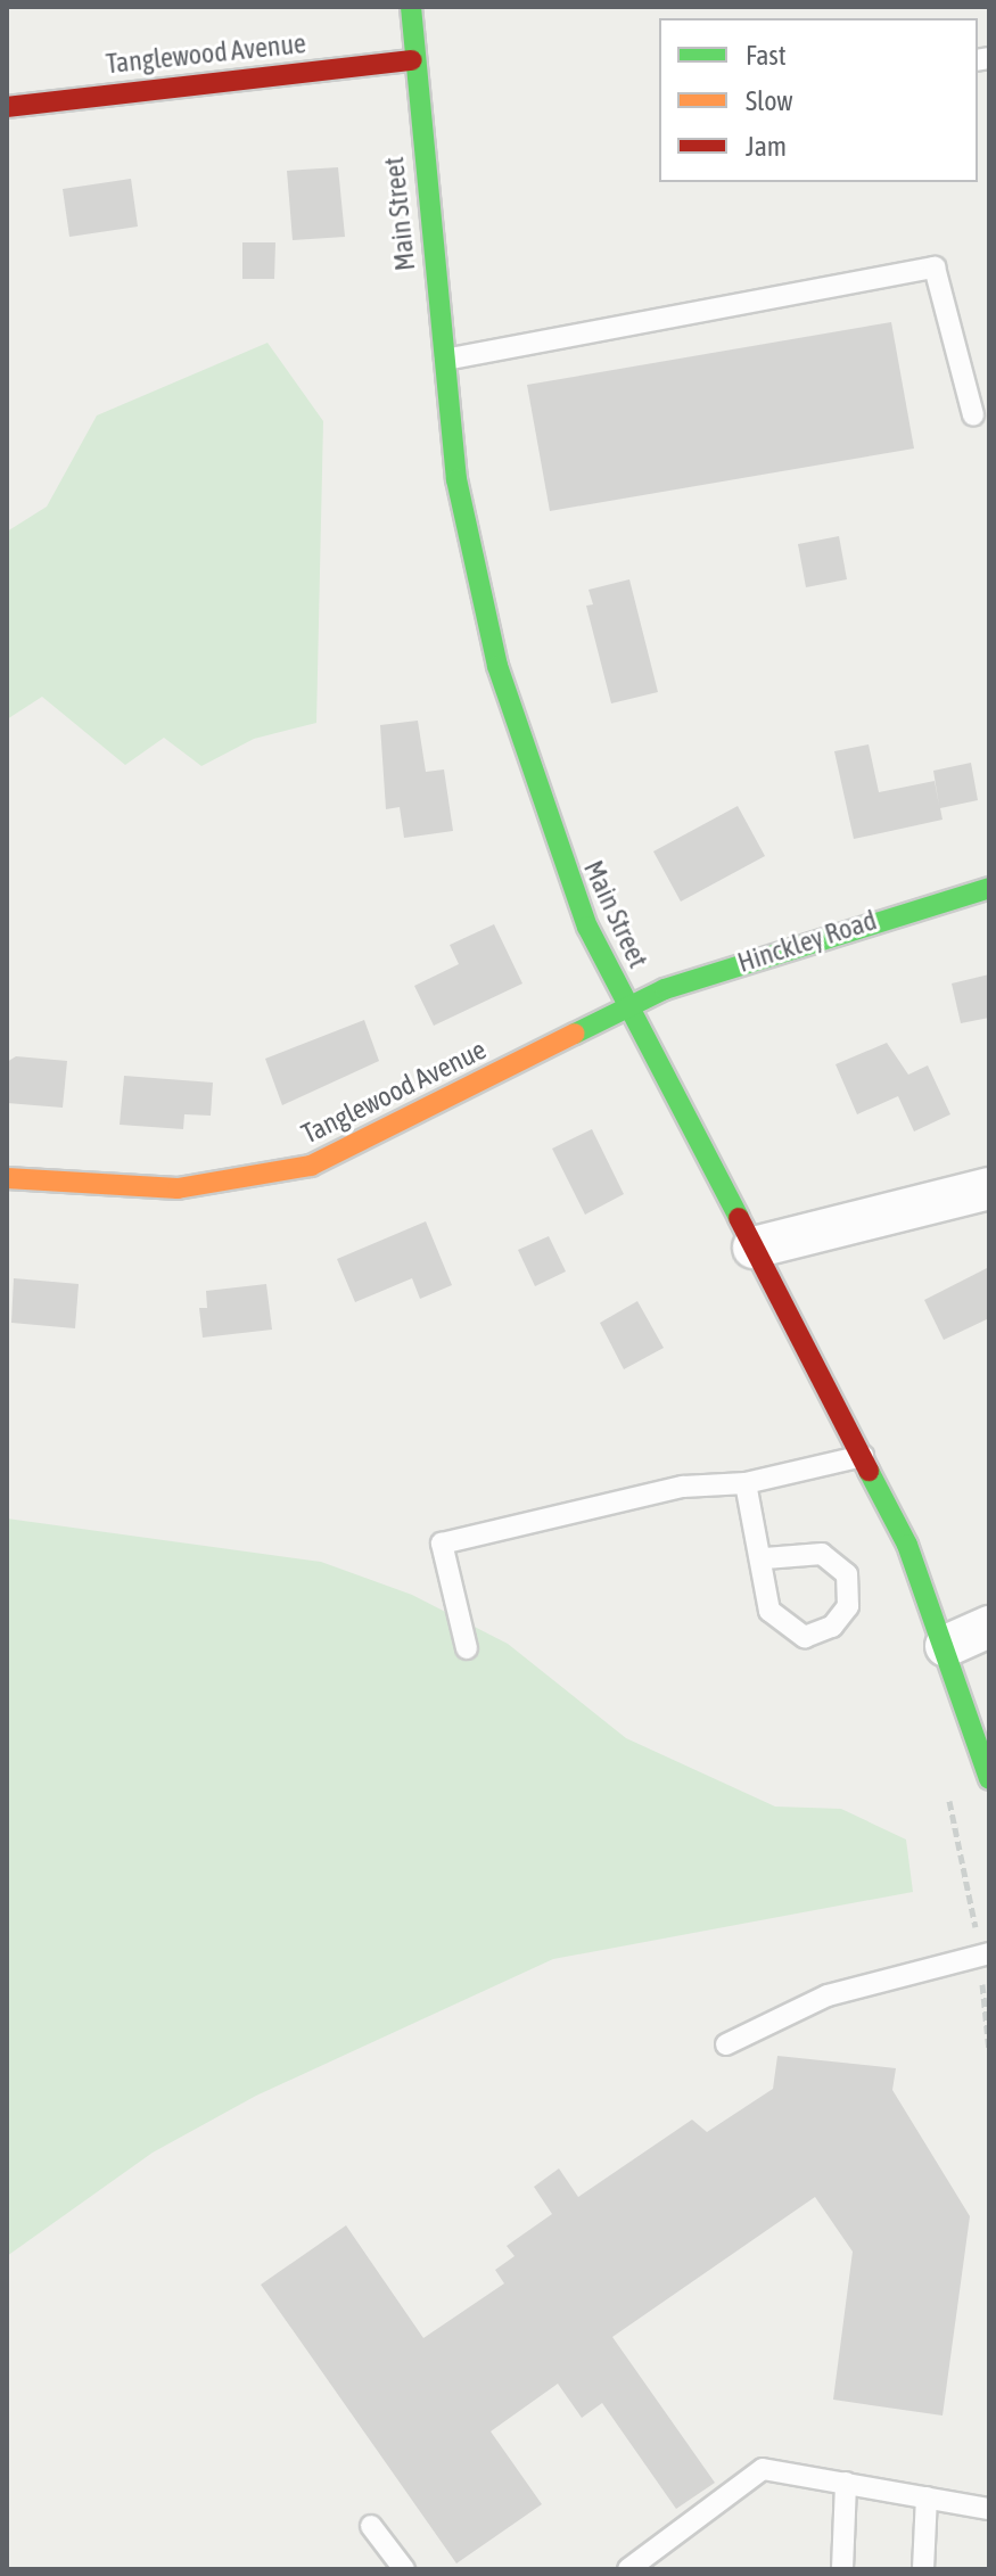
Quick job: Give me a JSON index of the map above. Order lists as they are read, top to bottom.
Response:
{
  "streets": {
    "main road": ["Tanglewood Avenue", "Main Street", "Hinckley Road"]
  },
  "crossings": [
    ["Tanglewood Avenue", "Main Street"],
    ["Tanglewood Avenue", "Hinckley Road"],
    ["Main Street", "Hinckley Road"]
  ],
  "legend": ["Fast", "Slow", "Jam"]
}
